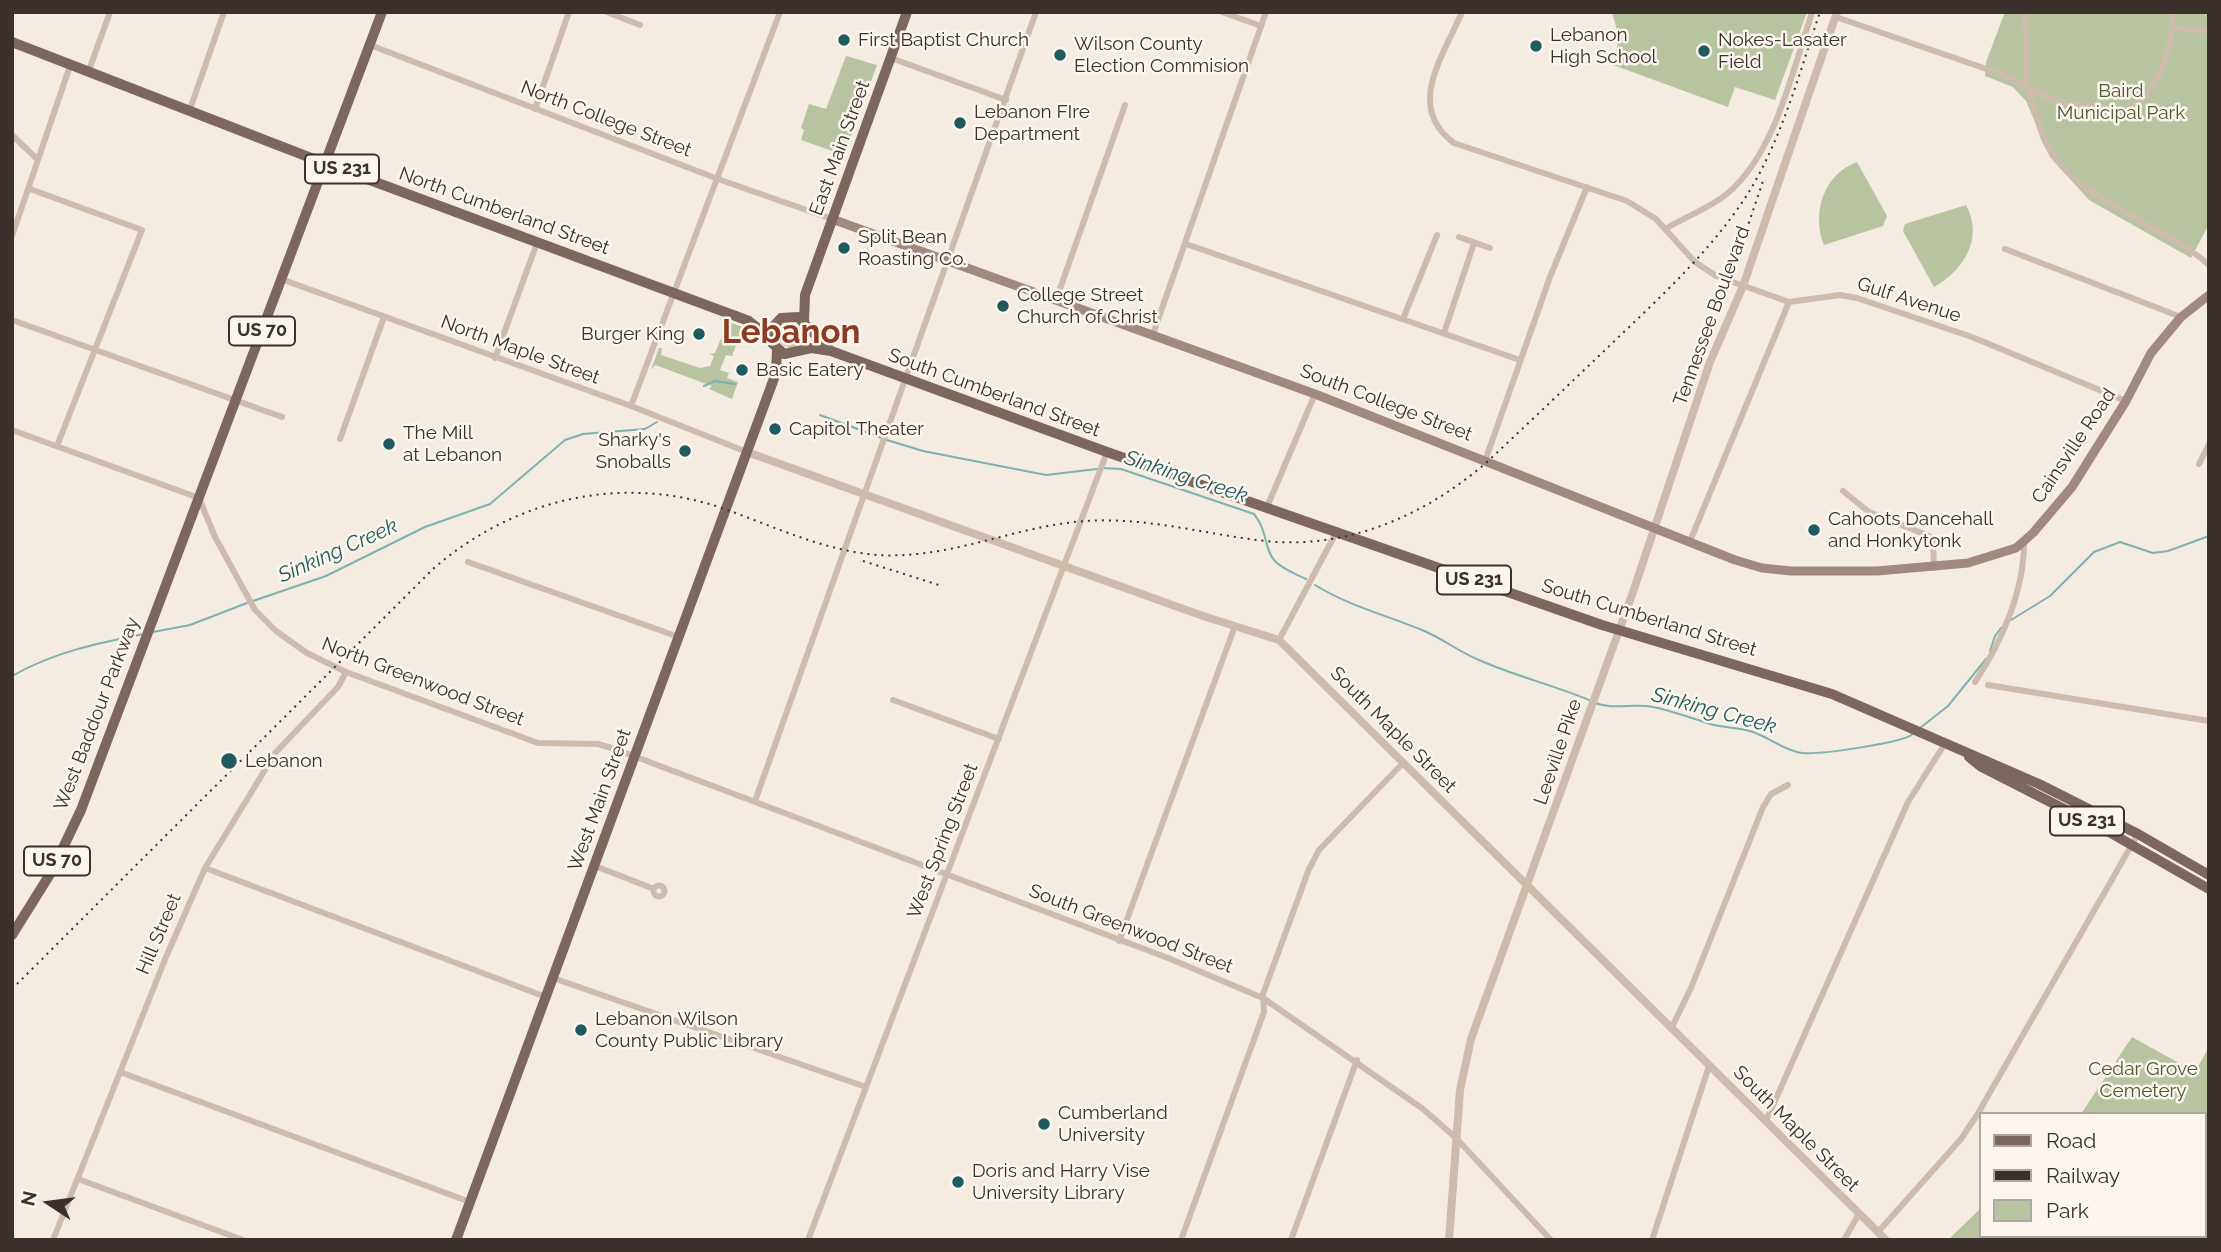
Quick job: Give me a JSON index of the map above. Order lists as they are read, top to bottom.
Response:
{
  "streets": {
    "main road": [
      "East Main Street",
      "US 231",
      "North Cumberland Street",
      "US 70",
      "South Cumberland Street",
      "South College Street",
      "Cainsville Road",
      "West Baddour Parkway",
      "West Main Street"
    ],
    "street": [
      "North College Street",
      "Gulf Avenue",
      "Tennessee Boulevard",
      "North Maple Street",
      "North Greenwood Street",
      "South Maple Street",
      "Leeville Pike",
      "West Spring Street",
      "South Greenwood Street",
      "Hill Street"
    ]
  },
  "crossings": [
    ["North College Street", "East Main Street"],
    ["North College Street", "US 70"],
    ["North College Street", "South College Street"],
    ["East Main Street", "US 231"],
    ["East Main Street", "North Cumberland Street"],
    ["East Main Street", "South Cumberland Street"],
    ["East Main Street", "South College Street"],
    ["East Main Street", "West Main Street"],
    ["US 231", "North Cumberland Street"],
    ["US 231", "South Cumberland Street"],
    ["US 231", "West Main Street"],
    ["North Cumberland Street", "US 70"],
    ["North Cumberland Street", "South Cumberland Street"],
    ["North Cumberland Street", "West Main Street"],
    ["Gulf Avenue", "Tennessee Boulevard"],
    ["Gulf Avenue", "Cainsville Road"],
    ["Tennessee Boulevard", "South Cumberland Street"],
    ["Tennessee Boulevard", "South College Street"],
    ["Tennessee Boulevard", "Leeville Pike"],
    ["US 70", "North Maple Street"],
    ["US 70", "North Greenwood Street"],
    ["US 70", "West Baddour Parkway"],
    ["North Maple Street", "South Maple Street"],
    ["North Maple Street", "West Main Street"],
    ["South Cumberland Street", "Leeville Pike"],
    ["South Cumberland Street", "West Main Street"],
    ["South Cumberland Street", "West Spring Street"],
    ["South College Street", "Cainsville Road"],
    ["North Greenwood Street", "West Baddour Parkway"],
    ["North Greenwood Street", "West Main Street"],
    ["North Greenwood Street", "South Greenwood Street"],
    ["North Greenwood Street", "Hill Street"],
    ["South Maple Street", "Leeville Pike"],
    ["South Maple Street", "West Main Street"],
    ["South Maple Street", "West Spring Street"],
    ["Leeville Pike", "South Greenwood Street"],
    ["West Main Street", "South Greenwood Street"],
    ["West Spring Street", "South Greenwood Street"]
  ],
  "districts": ["Lebanon"],
  "water": ["Sinking Creek"],
  "parks": ["Baird Municipal Park", "Cedar Grove Cemetery"],
  "places": [
    "First Baptist Church",
    "Lebanon High School",
    "Nokes-Lasater Field",
    "Wilson County Election Commision",
    "Lebanon FIre Department",
    "Split Bean Roasting Co.",
    "College Street Church of Christ",
    "Burger King",
    "Basic Eatery",
    "Capitol Theater",
    "The Mill at Lebanon",
    "Sharky's Snoballs",
    "Cahoots Dancehall and Honkytonk",
    "Lebanon",
    "Lebanon Wilson County Public Library",
    "Cumberland University",
    "Doris and Harry Vise University Library"
  ],
  "legend": ["Road", "Railway", "Park"],
  "north": "left"
}
